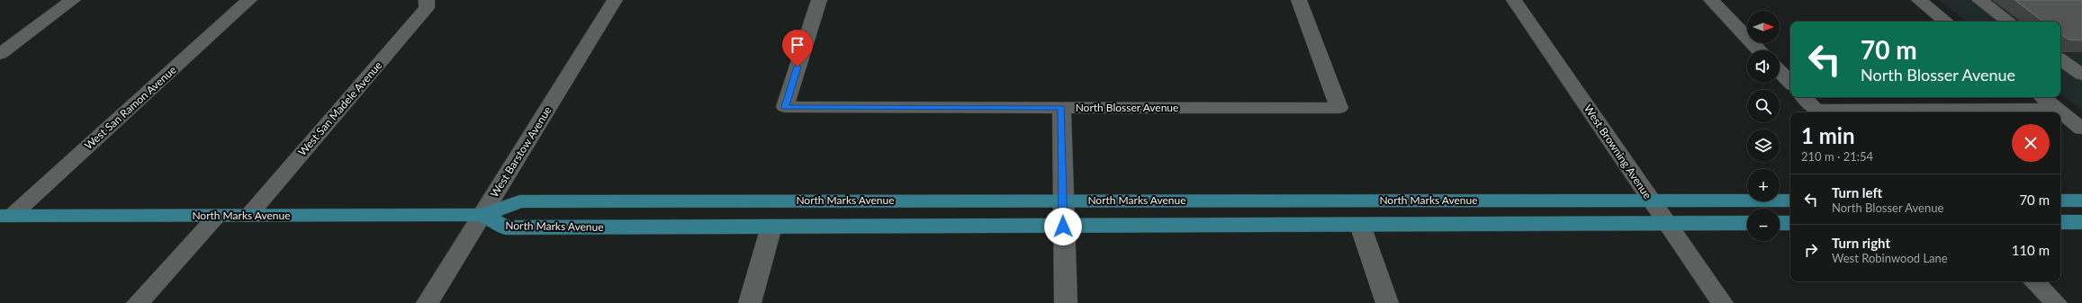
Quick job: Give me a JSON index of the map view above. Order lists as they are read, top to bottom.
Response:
{
  "streets": {
    "main road": ["North Marks Avenue"],
    "street": [
      "West San Ramon Avenue",
      "North Blosser Avenue",
      "West San Madele Avenue",
      "West Barstow Avenue",
      "West Browning Avenue"
    ]
  },
  "crossings": [
    ["West San Ramon Avenue", "North Marks Avenue"],
    ["West San Madele Avenue", "North Marks Avenue"],
    ["West Barstow Avenue", "North Marks Avenue"],
    ["West Browning Avenue", "North Marks Avenue"]
  ],
  "north": "right",
  "page": {
    "map_buttons": ["+", "−"],
    "turn": ["70 m", "North Blosser Avenue"],
    "heading": ["1 min", "210 m · 21:54"],
    "list": [
      {
        "name": "Turn left",
        "note": "North Blosser Avenue",
        "value": "70 m"
      },
      {
        "name": "Turn right",
        "note": "West Robinwood Lane",
        "value": "110 m"
      }
    ]
  }
}
